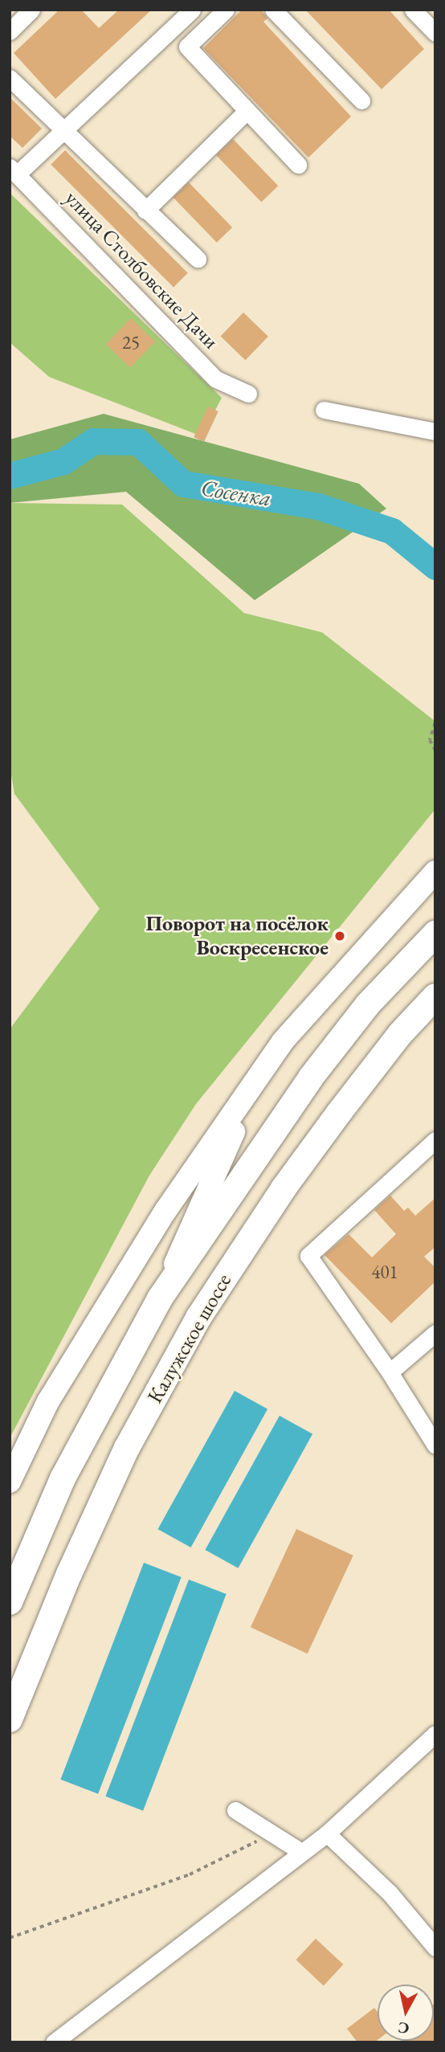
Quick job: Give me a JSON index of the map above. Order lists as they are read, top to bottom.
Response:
{
  "streets": {
    "highway": ["Калужское шоссе"],
    "street": ["улица Столбовские Дачи"]
  },
  "water": ["Сосенка"],
  "places": ["Поворот на посёлок Воскресенское"],
  "house_numbers": ["25", "401"],
  "north": "bottom"
}
